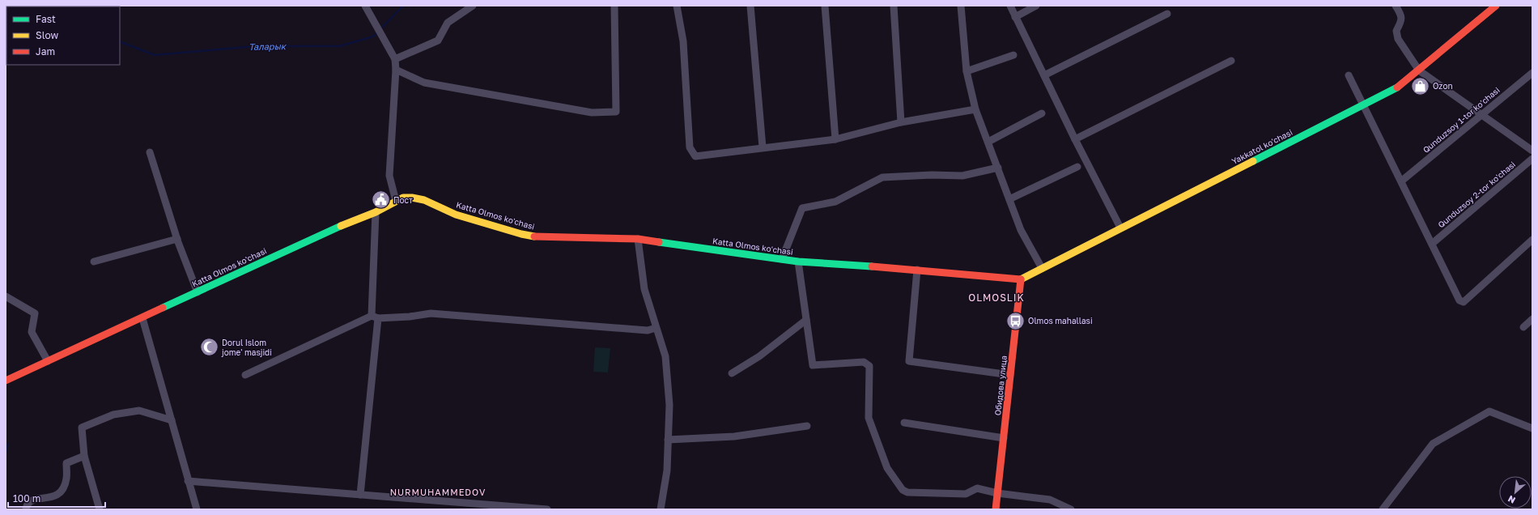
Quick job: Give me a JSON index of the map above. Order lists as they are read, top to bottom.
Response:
{
  "streets": {
    "street": [
      "Qunduzsoy 1-tor ko'chasi",
      "Yakkatol ko'chasi",
      "Qunduzsoy 2-tor ko'chasi",
      "Katta Olmos ko'chasi",
      "Обидова улица"
    ]
  },
  "crossings": [
    ["Yakkatol ko'chasi", "Katta Olmos ko'chasi"],
    ["Yakkatol ko'chasi", "Обидова улица"],
    ["Katta Olmos ko'chasi", "Обидова улица"]
  ],
  "districts": ["OLMOSLIK", "NURMUHAMMEDOV"],
  "water": ["Таларык"],
  "places": {
    "shop": ["Ozon"],
    "public building": ["Пост"],
    "bus stop": ["Olmos mahallasi"],
    "mosque": ["Dorul Islom jome' masjidi"]
  },
  "legend": ["Fast", "Slow", "Jam"],
  "scale_bar": "100 m",
  "north": "bottom left"
}
